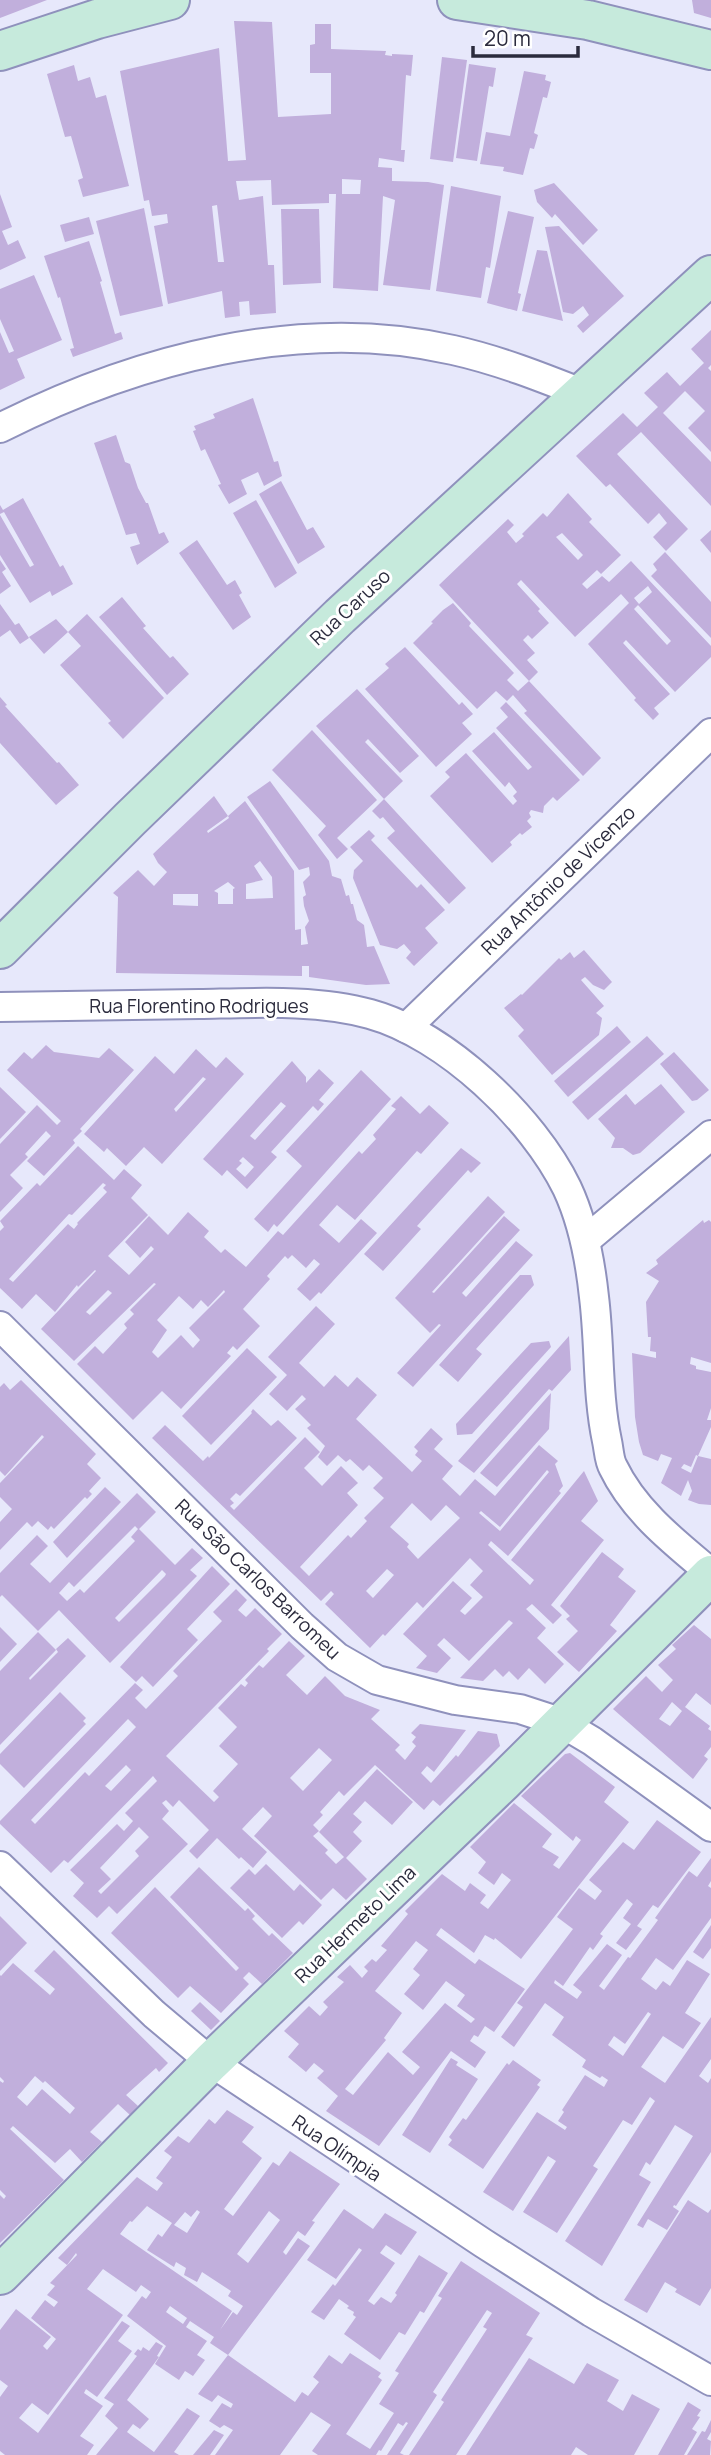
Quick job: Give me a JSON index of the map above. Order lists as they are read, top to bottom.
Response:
{
  "streets": {
    "street": [
      "Rua Caruso",
      "Rua Antônio de Vicenzo",
      "Rua Florentino Rodrigues",
      "Rua São Carlos Barromeu",
      "Rua Hermeto Lima",
      "Rua Olímpia"
    ]
  },
  "crossings": [
    ["Rua Antônio de Vicenzo", "Rua Florentino Rodrigues"],
    ["Rua Florentino Rodrigues", "Rua Hermeto Lima"],
    ["Rua São Carlos Barromeu", "Rua Hermeto Lima"],
    ["Rua Hermeto Lima", "Rua Olímpia"]
  ],
  "scale_bar": "20 m"
}
